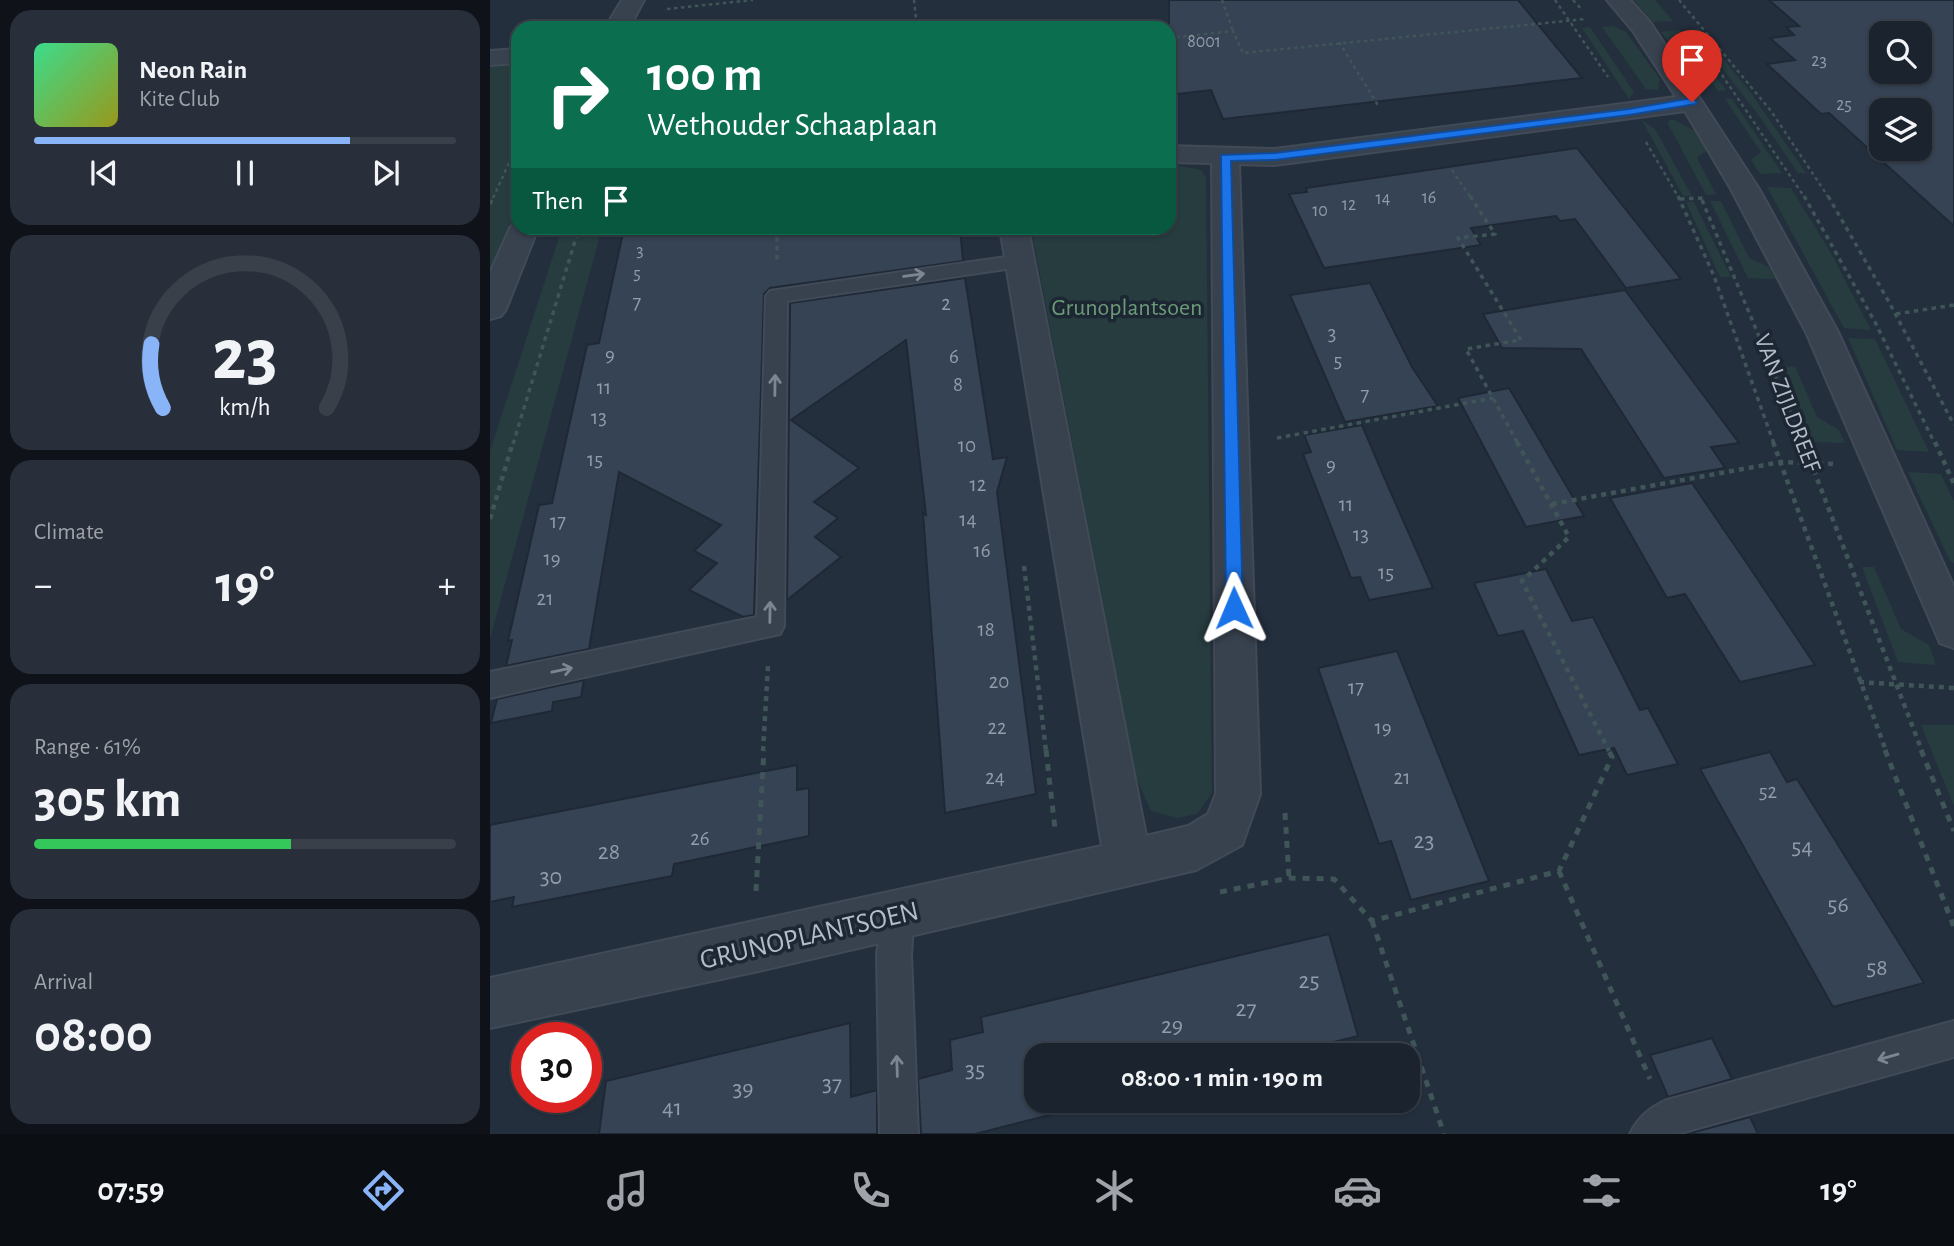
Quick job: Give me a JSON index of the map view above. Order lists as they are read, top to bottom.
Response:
{
  "streets": {
    "street": ["GRUNOPLANTSOEN"],
    "path": ["VAN ZIJLDREEF"]
  },
  "parks": ["Grunoplantsoen"],
  "house_numbers": [
    "8001",
    "23",
    "25",
    "16",
    "14",
    "12",
    "10",
    "3",
    "5",
    "7",
    "2",
    "3",
    "9",
    "6",
    "5",
    "8",
    "11",
    "7",
    "13",
    "10",
    "15",
    "9",
    "12",
    "11",
    "14",
    "17",
    "13",
    "16",
    "19",
    "15",
    "21",
    "18",
    "20",
    "17",
    "22",
    "19",
    "24",
    "21",
    "52",
    "26",
    "23",
    "54",
    "28",
    "30",
    "56",
    "58",
    "25",
    "27",
    "29",
    "35",
    "37",
    "39",
    "41"
  ],
  "page": {
    "turn": ["100 m", "Wethouder Schaaplaan"],
    "song": ["Neon Rain", "Kite Club"],
    "then": "Then",
    "tile": [
      "Climate",
      ["Range · 61%", "305 km"],
      ["Arrival", "08:00"]
    ],
    "heat": ["−", "19°", "+"],
    "limit": "30",
    "trip": "08:00 · 1 min · 190 m",
    "tabs": ["07:59", "19°"],
    "gauge": ["23", "km/h"]
  }
}
